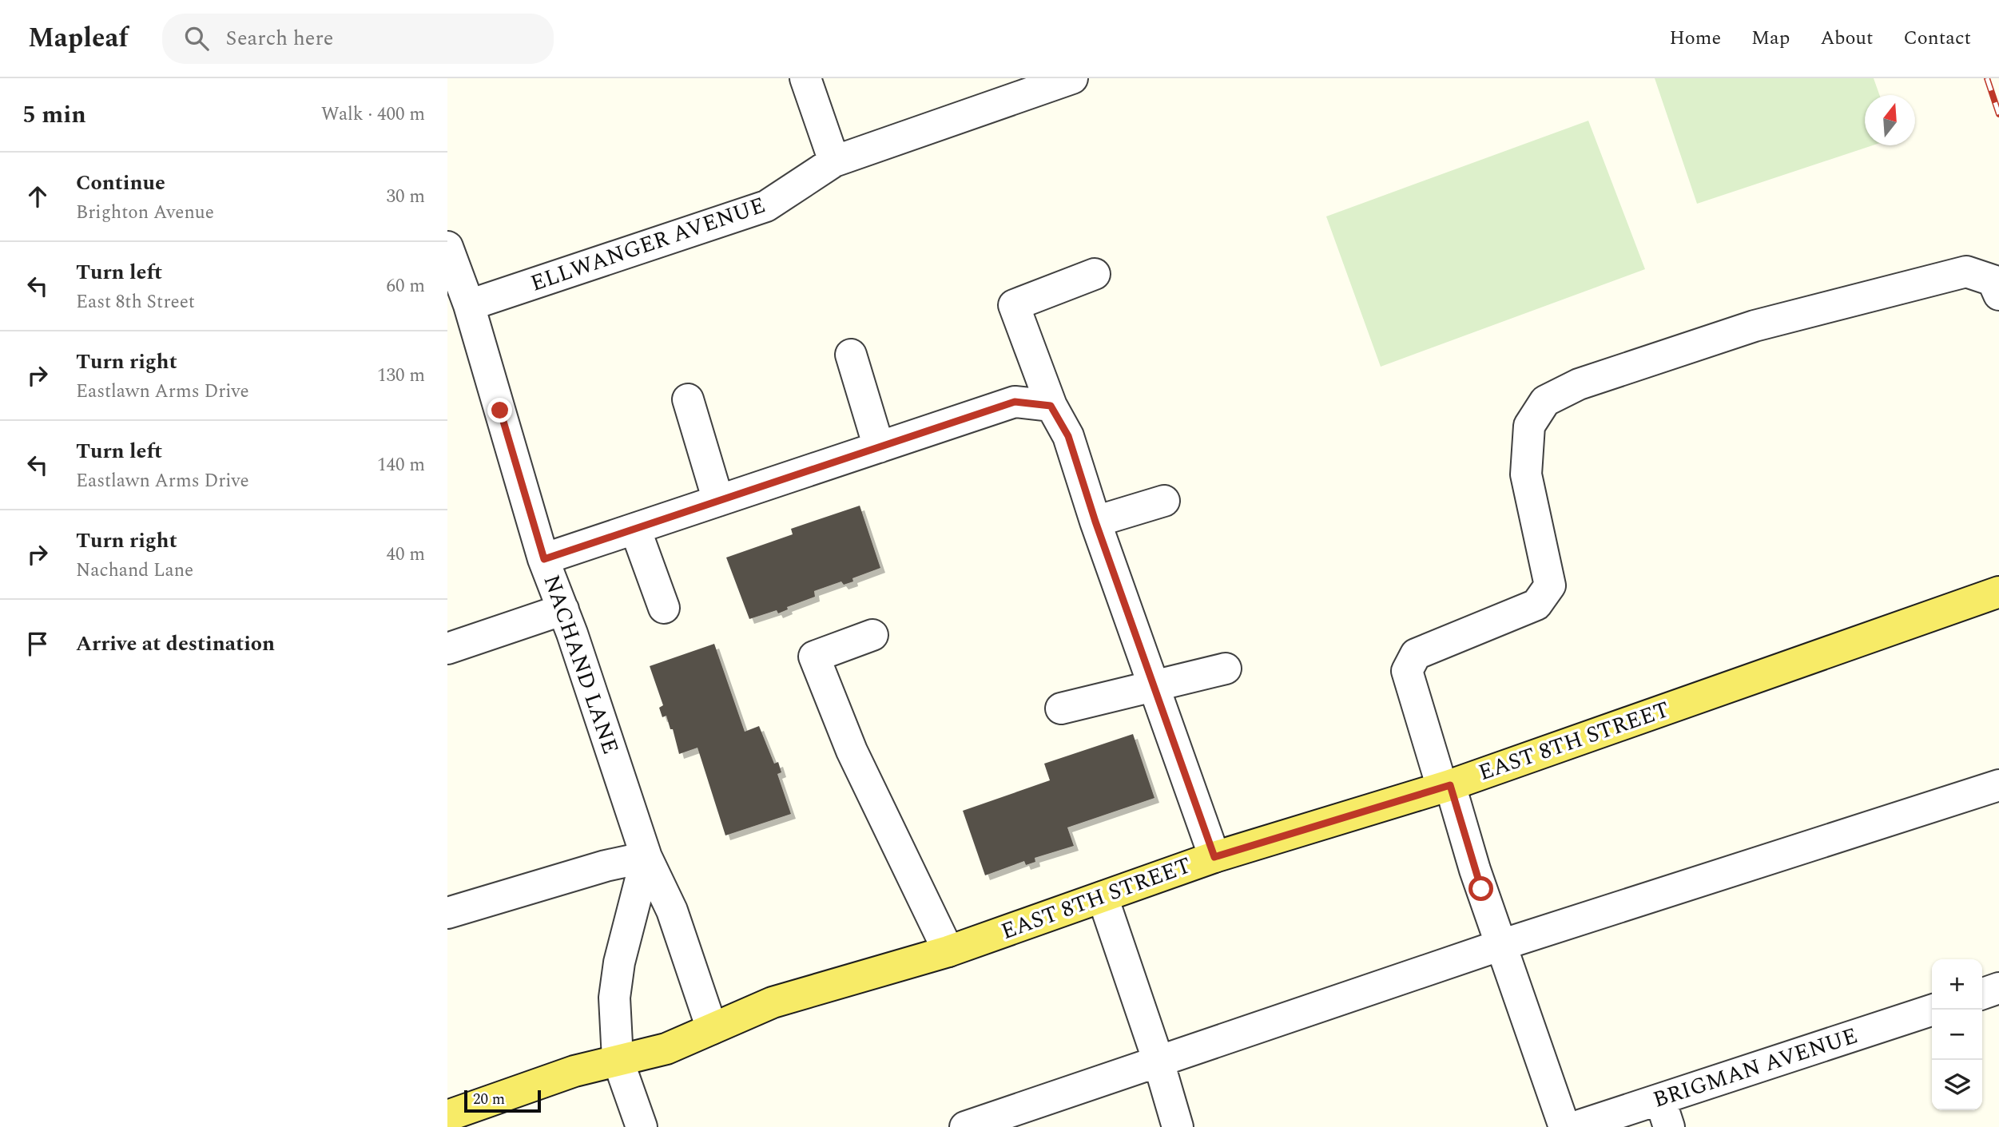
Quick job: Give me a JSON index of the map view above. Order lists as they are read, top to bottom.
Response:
{
  "streets": {
    "main road": ["EAST 8TH STREET"],
    "street": ["ELLWANGER AVENUE", "NACHAND LANE", "BRIGMAN AVENUE"]
  },
  "crossings": [
    ["ELLWANGER AVENUE", "NACHAND LANE"],
    ["NACHAND LANE", "EAST 8TH STREET"]
  ],
  "scale_bar": "20 m",
  "north": "top",
  "page": {
    "header": "Mapleaf",
    "search": "Search here",
    "nav": [
      "Home",
      "Map",
      "About",
      "Contact"
    ],
    "heading": ["5 min", "Walk · 400 m"],
    "list": [
      ["Continue", "Brighton Avenue", "30 m"],
      ["Turn left", "East 8th Street", "60 m"],
      ["Turn right", "Eastlawn Arms Drive", "130 m"],
      ["Turn left", "Eastlawn Arms Drive", "140 m"],
      ["Turn right", "Nachand Lane", "40 m"],
      "Arrive at destination"
    ],
    "map_buttons": ["+", "−"],
    "scale": "20 m"
  }
}
